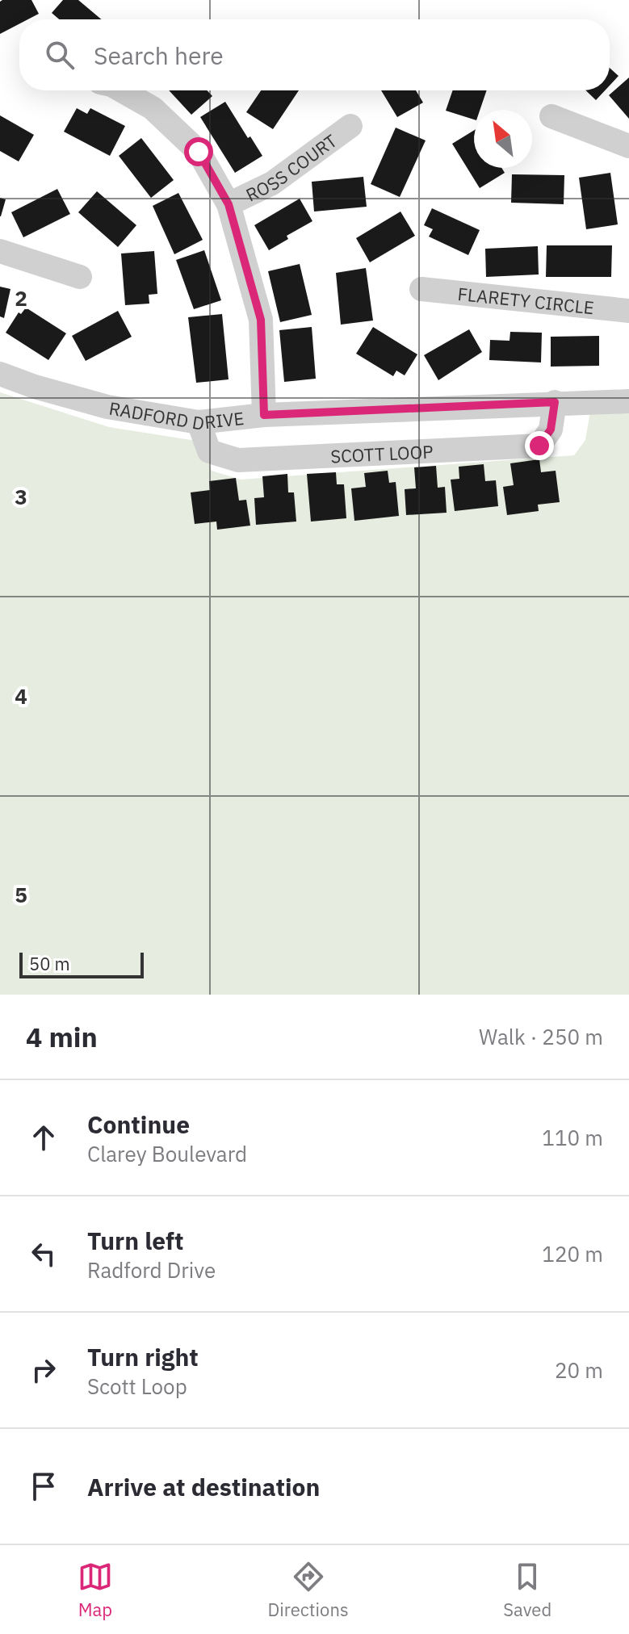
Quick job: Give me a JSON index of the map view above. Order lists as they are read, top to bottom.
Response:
{
  "streets": {
    "street": [
      "ROSS COURT",
      "FLARETY CIRCLE",
      "RADFORD DRIVE",
      "SCOTT LOOP"
    ]
  },
  "crossings": [
    ["RADFORD DRIVE", "SCOTT LOOP"]
  ],
  "scale_bar": "50 m",
  "north": "top left",
  "page": {
    "search": "Search here",
    "scale": "50 m",
    "heading": ["4 min", "Walk · 250 m"],
    "list": [
      ["Continue", "Clarey Boulevard", "110 m"],
      ["Turn left", "Radford Drive", "120 m"],
      ["Turn right", "Scott Loop", "20 m"],
      "Arrive at destination"
    ],
    "nav": ["Map", "Directions", "Saved"]
  },
  "grid": {
    "rows": [
      "2",
      "3",
      "4",
      "5"
    ]
  }
}
